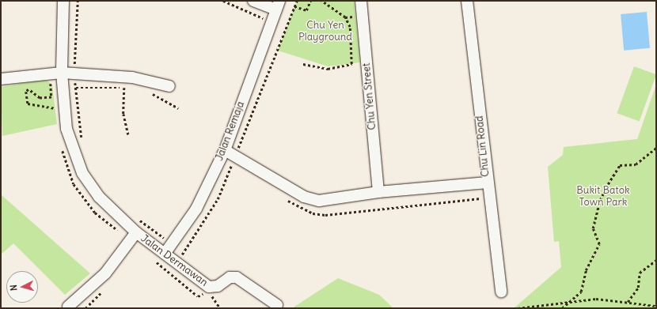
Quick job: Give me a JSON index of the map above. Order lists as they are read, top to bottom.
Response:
{
  "streets": {
    "street": [
      "Chu Yen Street",
      "Jalan Remaja",
      "Chu Lin Road",
      "Jalan Dermawan"
    ]
  },
  "crossings": [
    ["Jalan Remaja", "Jalan Dermawan"]
  ],
  "parks": ["Chu Yen Playground", "Bukit Batok Town Park"],
  "north": "left"
}
